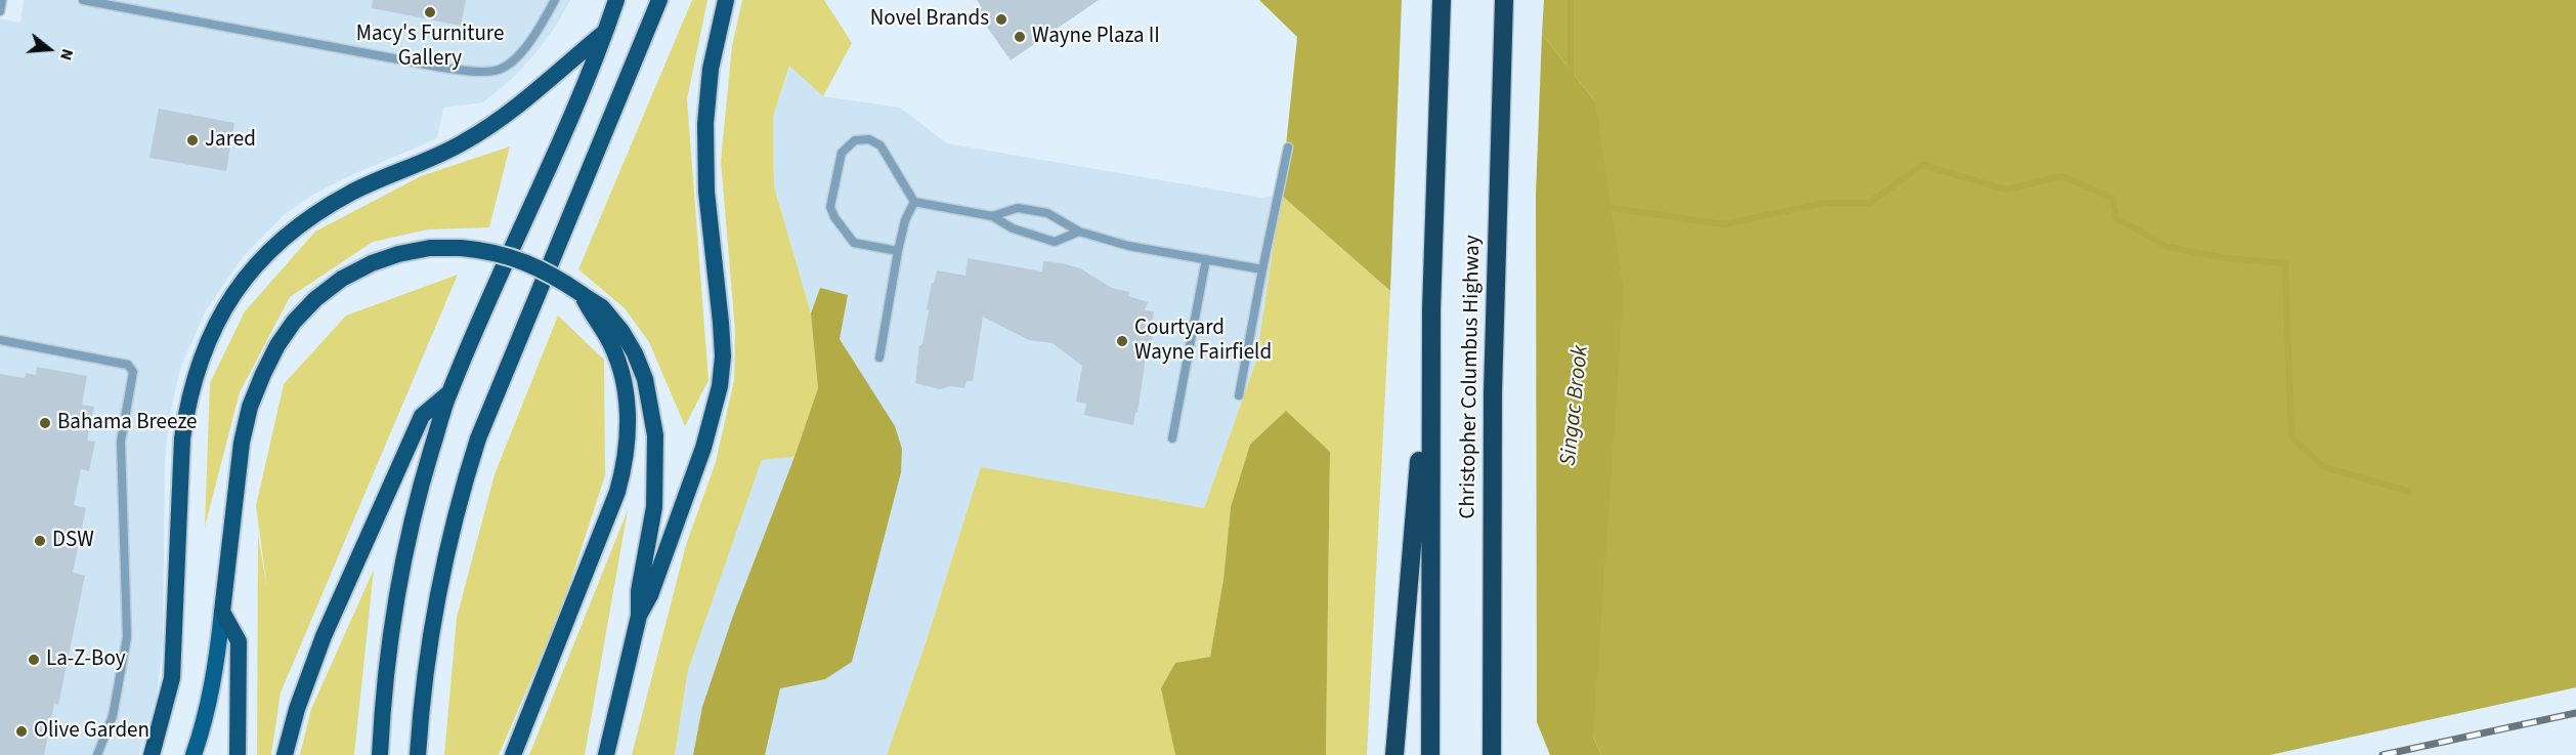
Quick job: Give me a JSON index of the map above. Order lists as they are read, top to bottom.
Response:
{
  "streets": {
    "highway": ["Christopher Columbus Highway"]
  },
  "water": ["Singac Brook"],
  "places": [
    "Macy's Furniture Gallery",
    "Novel Brands",
    "Wayne Plaza II",
    "Jared",
    "Courtyard Wayne Fairfield",
    "Bahama Breeze",
    "DSW",
    "La-Z-Boy",
    "Olive Garden"
  ],
  "north": "right"
}
